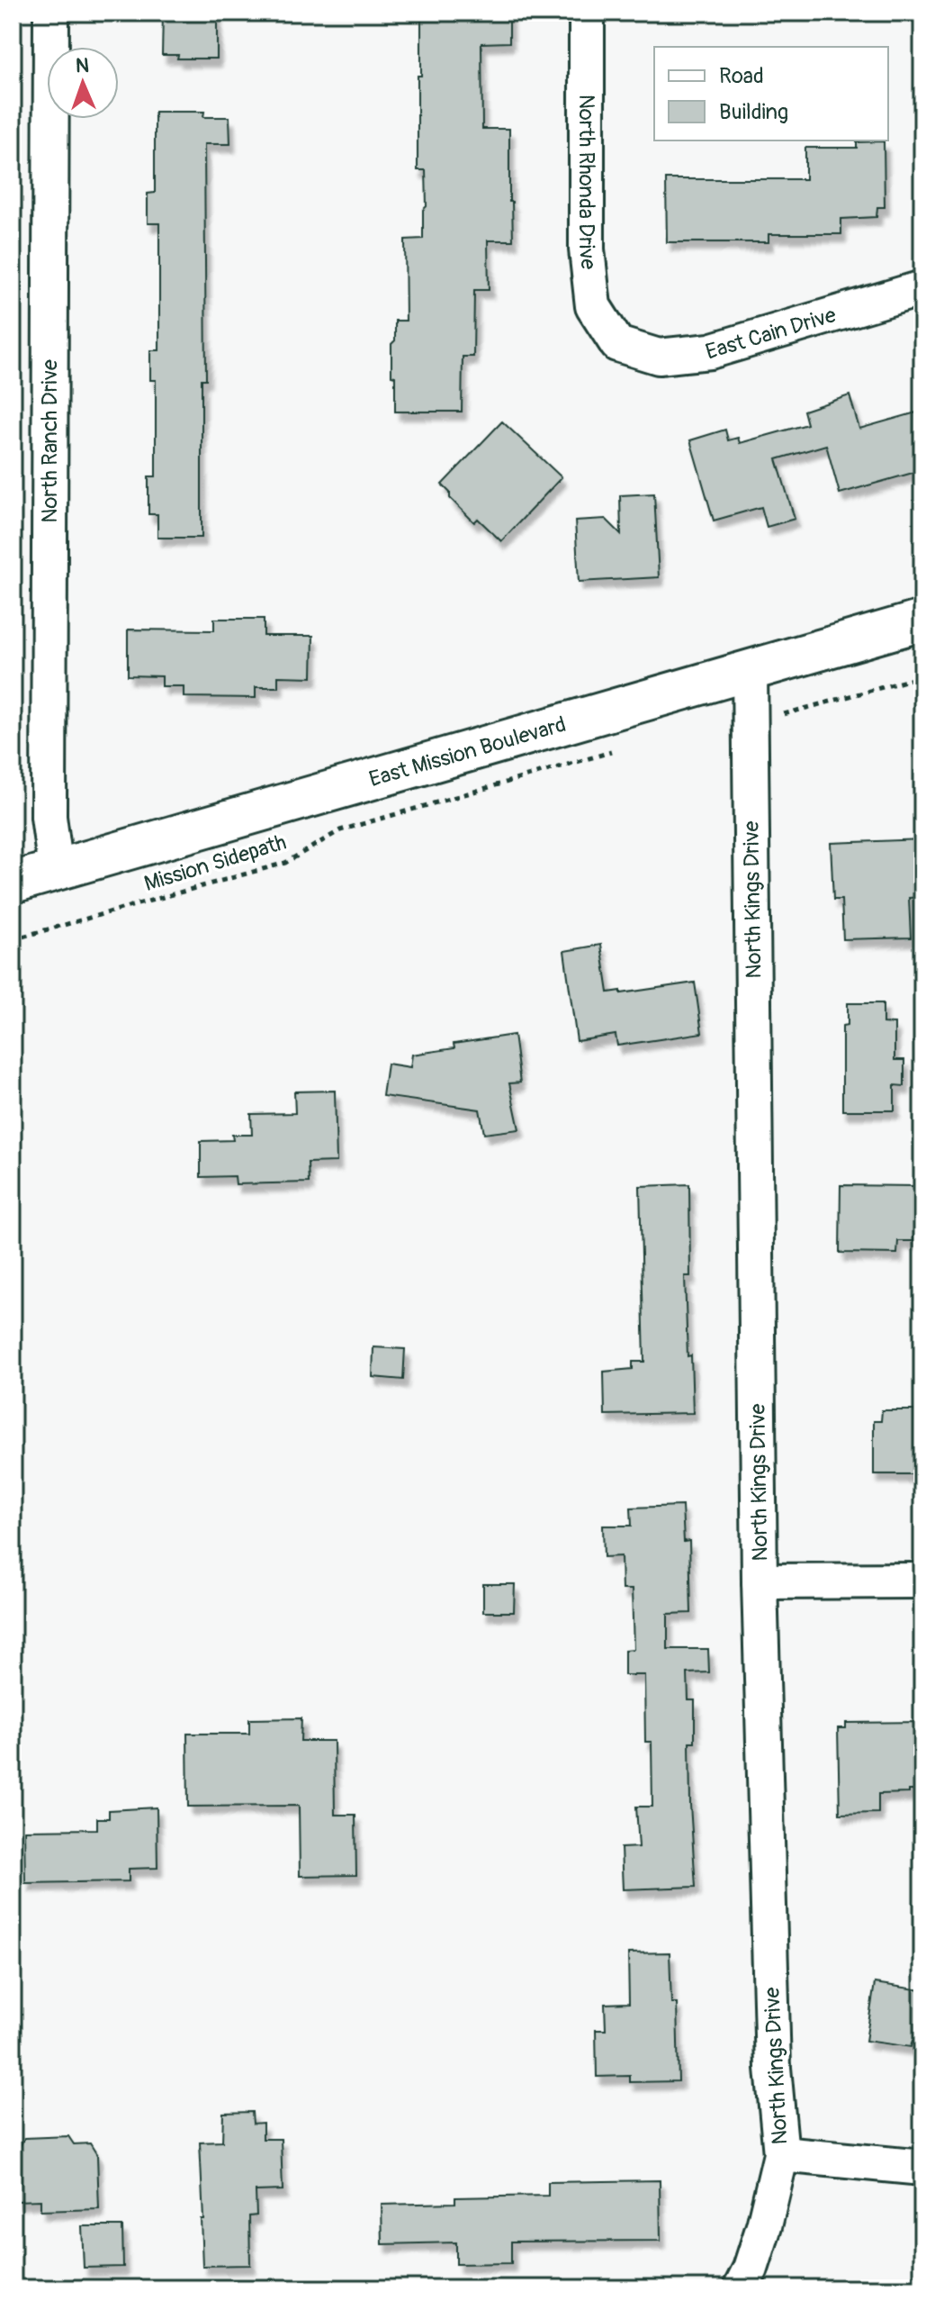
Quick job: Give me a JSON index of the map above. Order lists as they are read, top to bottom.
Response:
{
  "streets": {
    "main road": ["East Mission Boulevard"],
    "street": [
      "North Rhonda Drive",
      "East Cain Drive",
      "North Ranch Drive",
      "North Kings Drive"
    ],
    "path": ["Mission Sidepath"]
  },
  "crossings": [
    ["North Rhonda Drive", "East Cain Drive"],
    ["North Ranch Drive", "East Mission Boulevard"],
    ["East Mission Boulevard", "North Kings Drive"]
  ],
  "legend": ["Road", "Building"],
  "north": "top"
}
